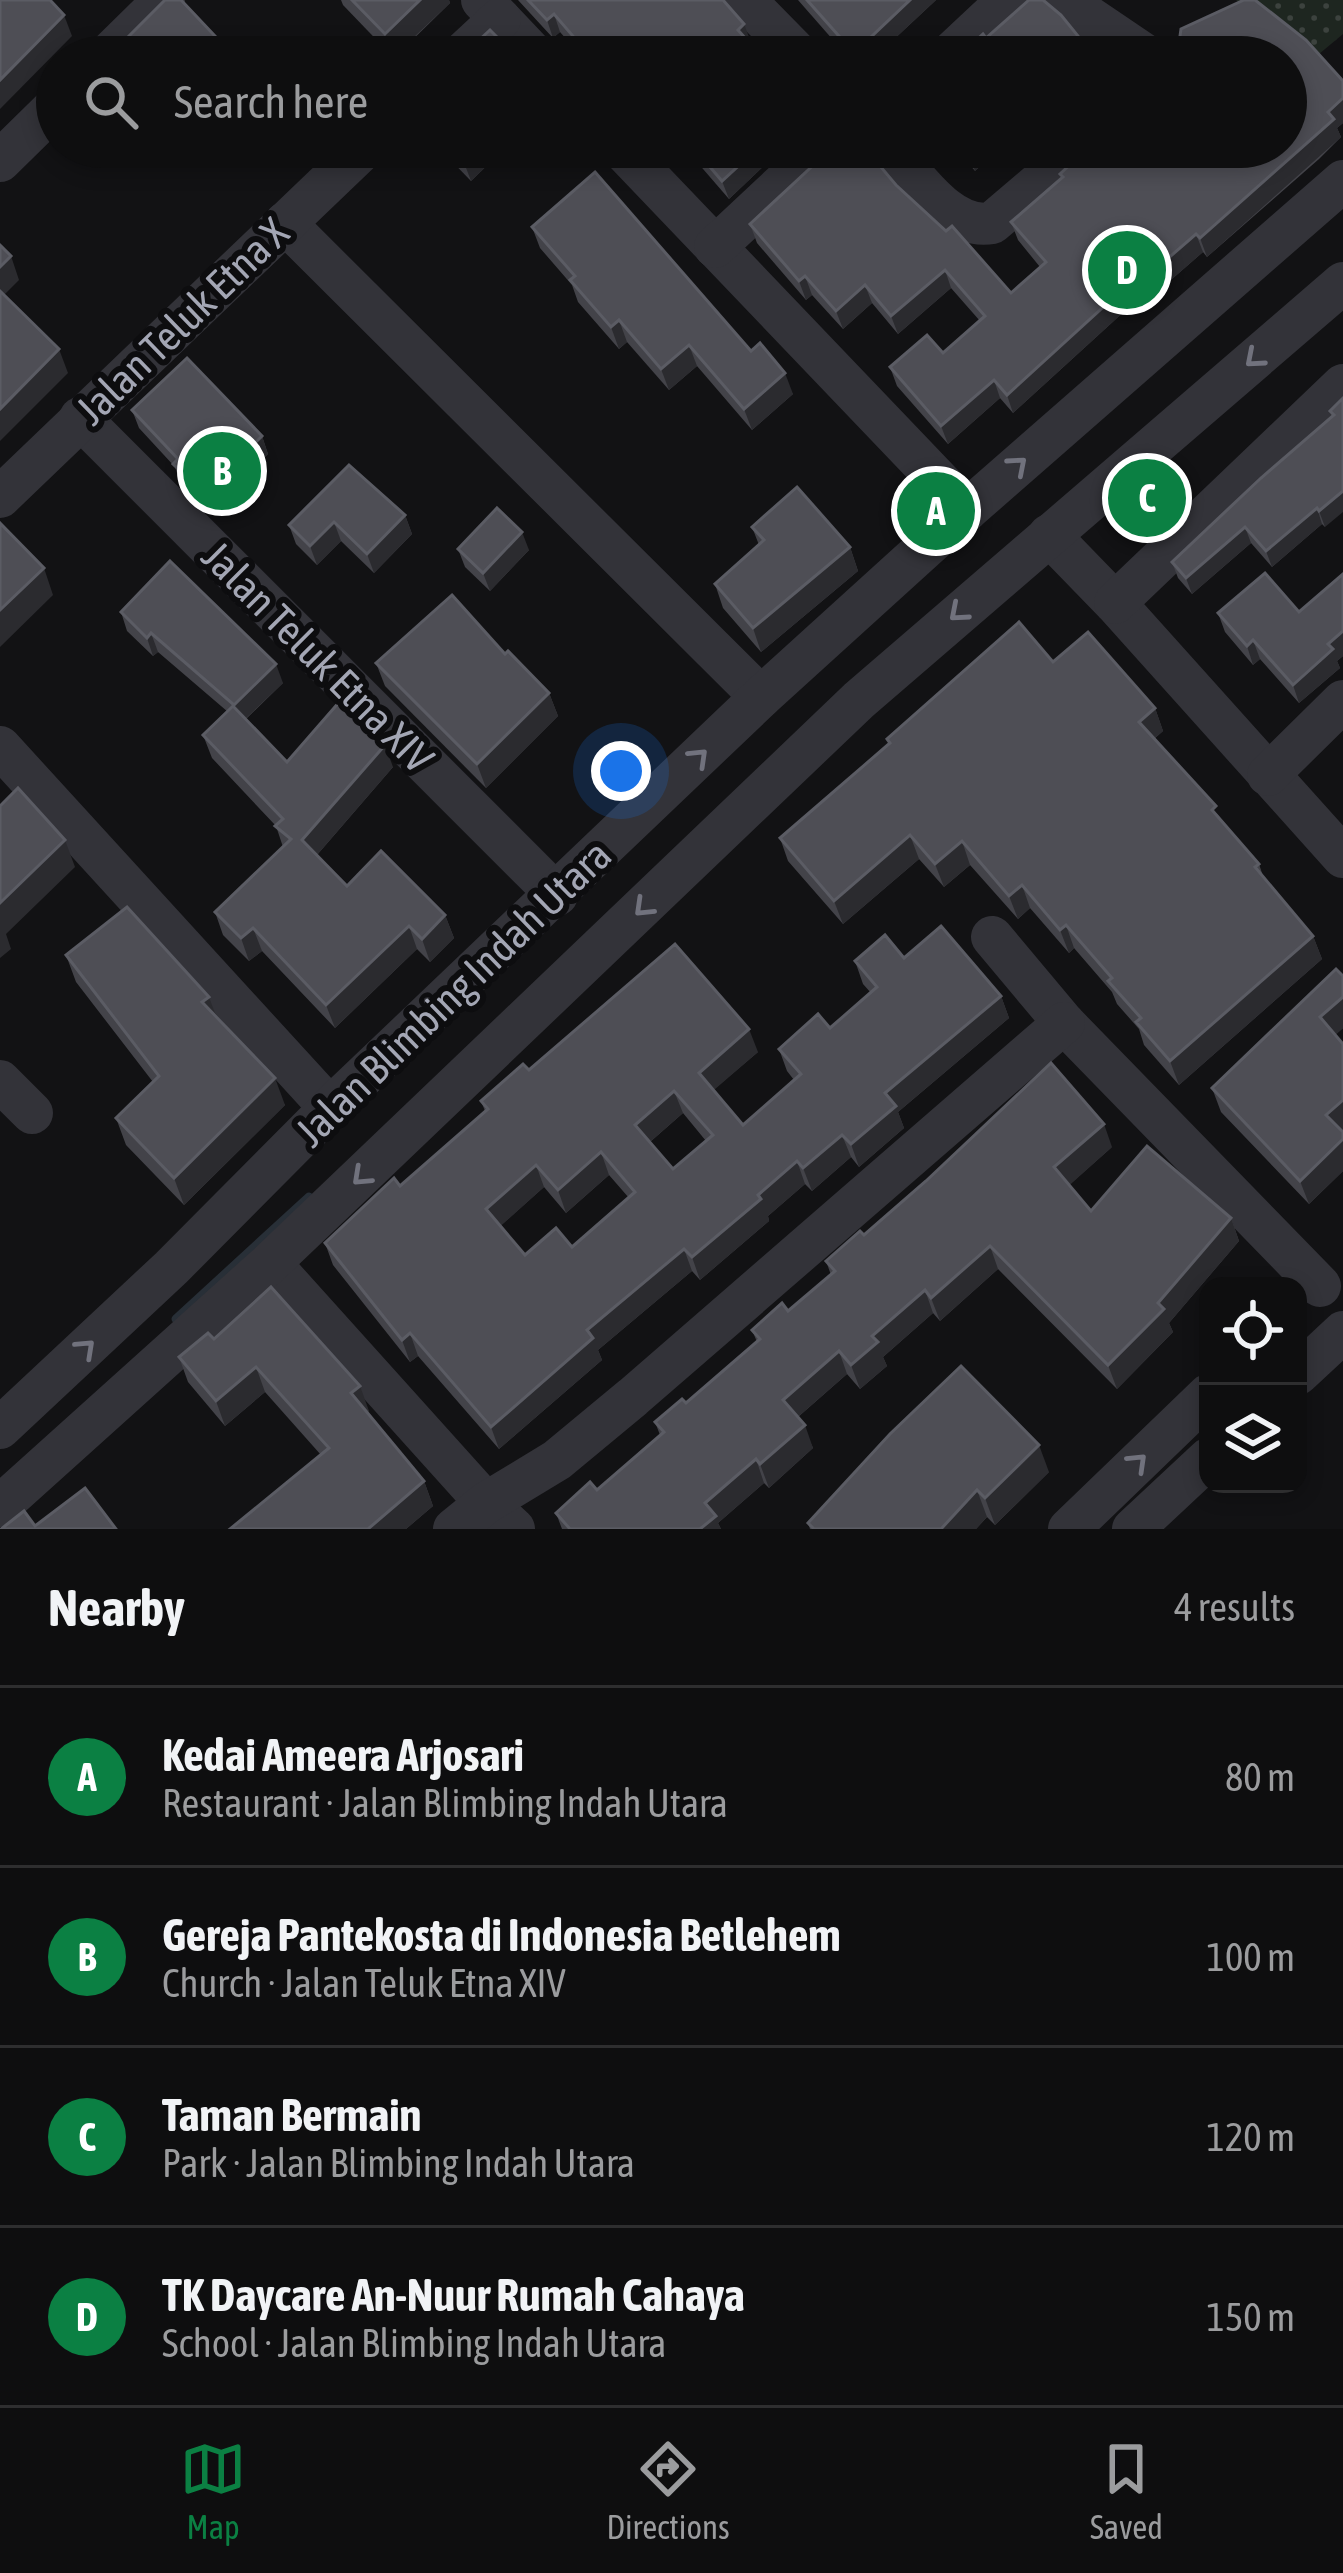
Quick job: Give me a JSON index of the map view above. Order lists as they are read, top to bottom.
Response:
{
  "streets": {
    "street": ["Jalan Teluk Etna X", "Jalan Teluk Etna XIV", "Jalan Blimbing Indah Utara"]
  },
  "crossings": [
    ["Jalan Teluk Etna X", "Jalan Teluk Etna XIV"],
    ["Jalan Teluk Etna XIV", "Jalan Blimbing Indah Utara"]
  ],
  "page": {
    "search": "Search here",
    "pins": [
      "D",
      "B",
      "C",
      "A"
    ],
    "heading": ["Nearby", "4 results"],
    "list": [
      {
        "mark": "A",
        "name": "Kedai Ameera Arjosari",
        "note": "Restaurant · Jalan Blimbing Indah Utara",
        "value": "80 m"
      },
      {
        "mark": "B",
        "name": "Gereja Pantekosta di Indonesia Betlehem",
        "note": "Church · Jalan Teluk Etna XIV",
        "value": "100 m"
      },
      {
        "mark": "C",
        "name": "Taman Bermain",
        "note": "Park · Jalan Blimbing Indah Utara",
        "value": "120 m"
      },
      {
        "mark": "D",
        "name": "TK Daycare An-Nuur Rumah Cahaya",
        "note": "School · Jalan Blimbing Indah Utara",
        "value": "150 m"
      }
    ],
    "nav": ["Map", "Directions", "Saved"]
  }
}
